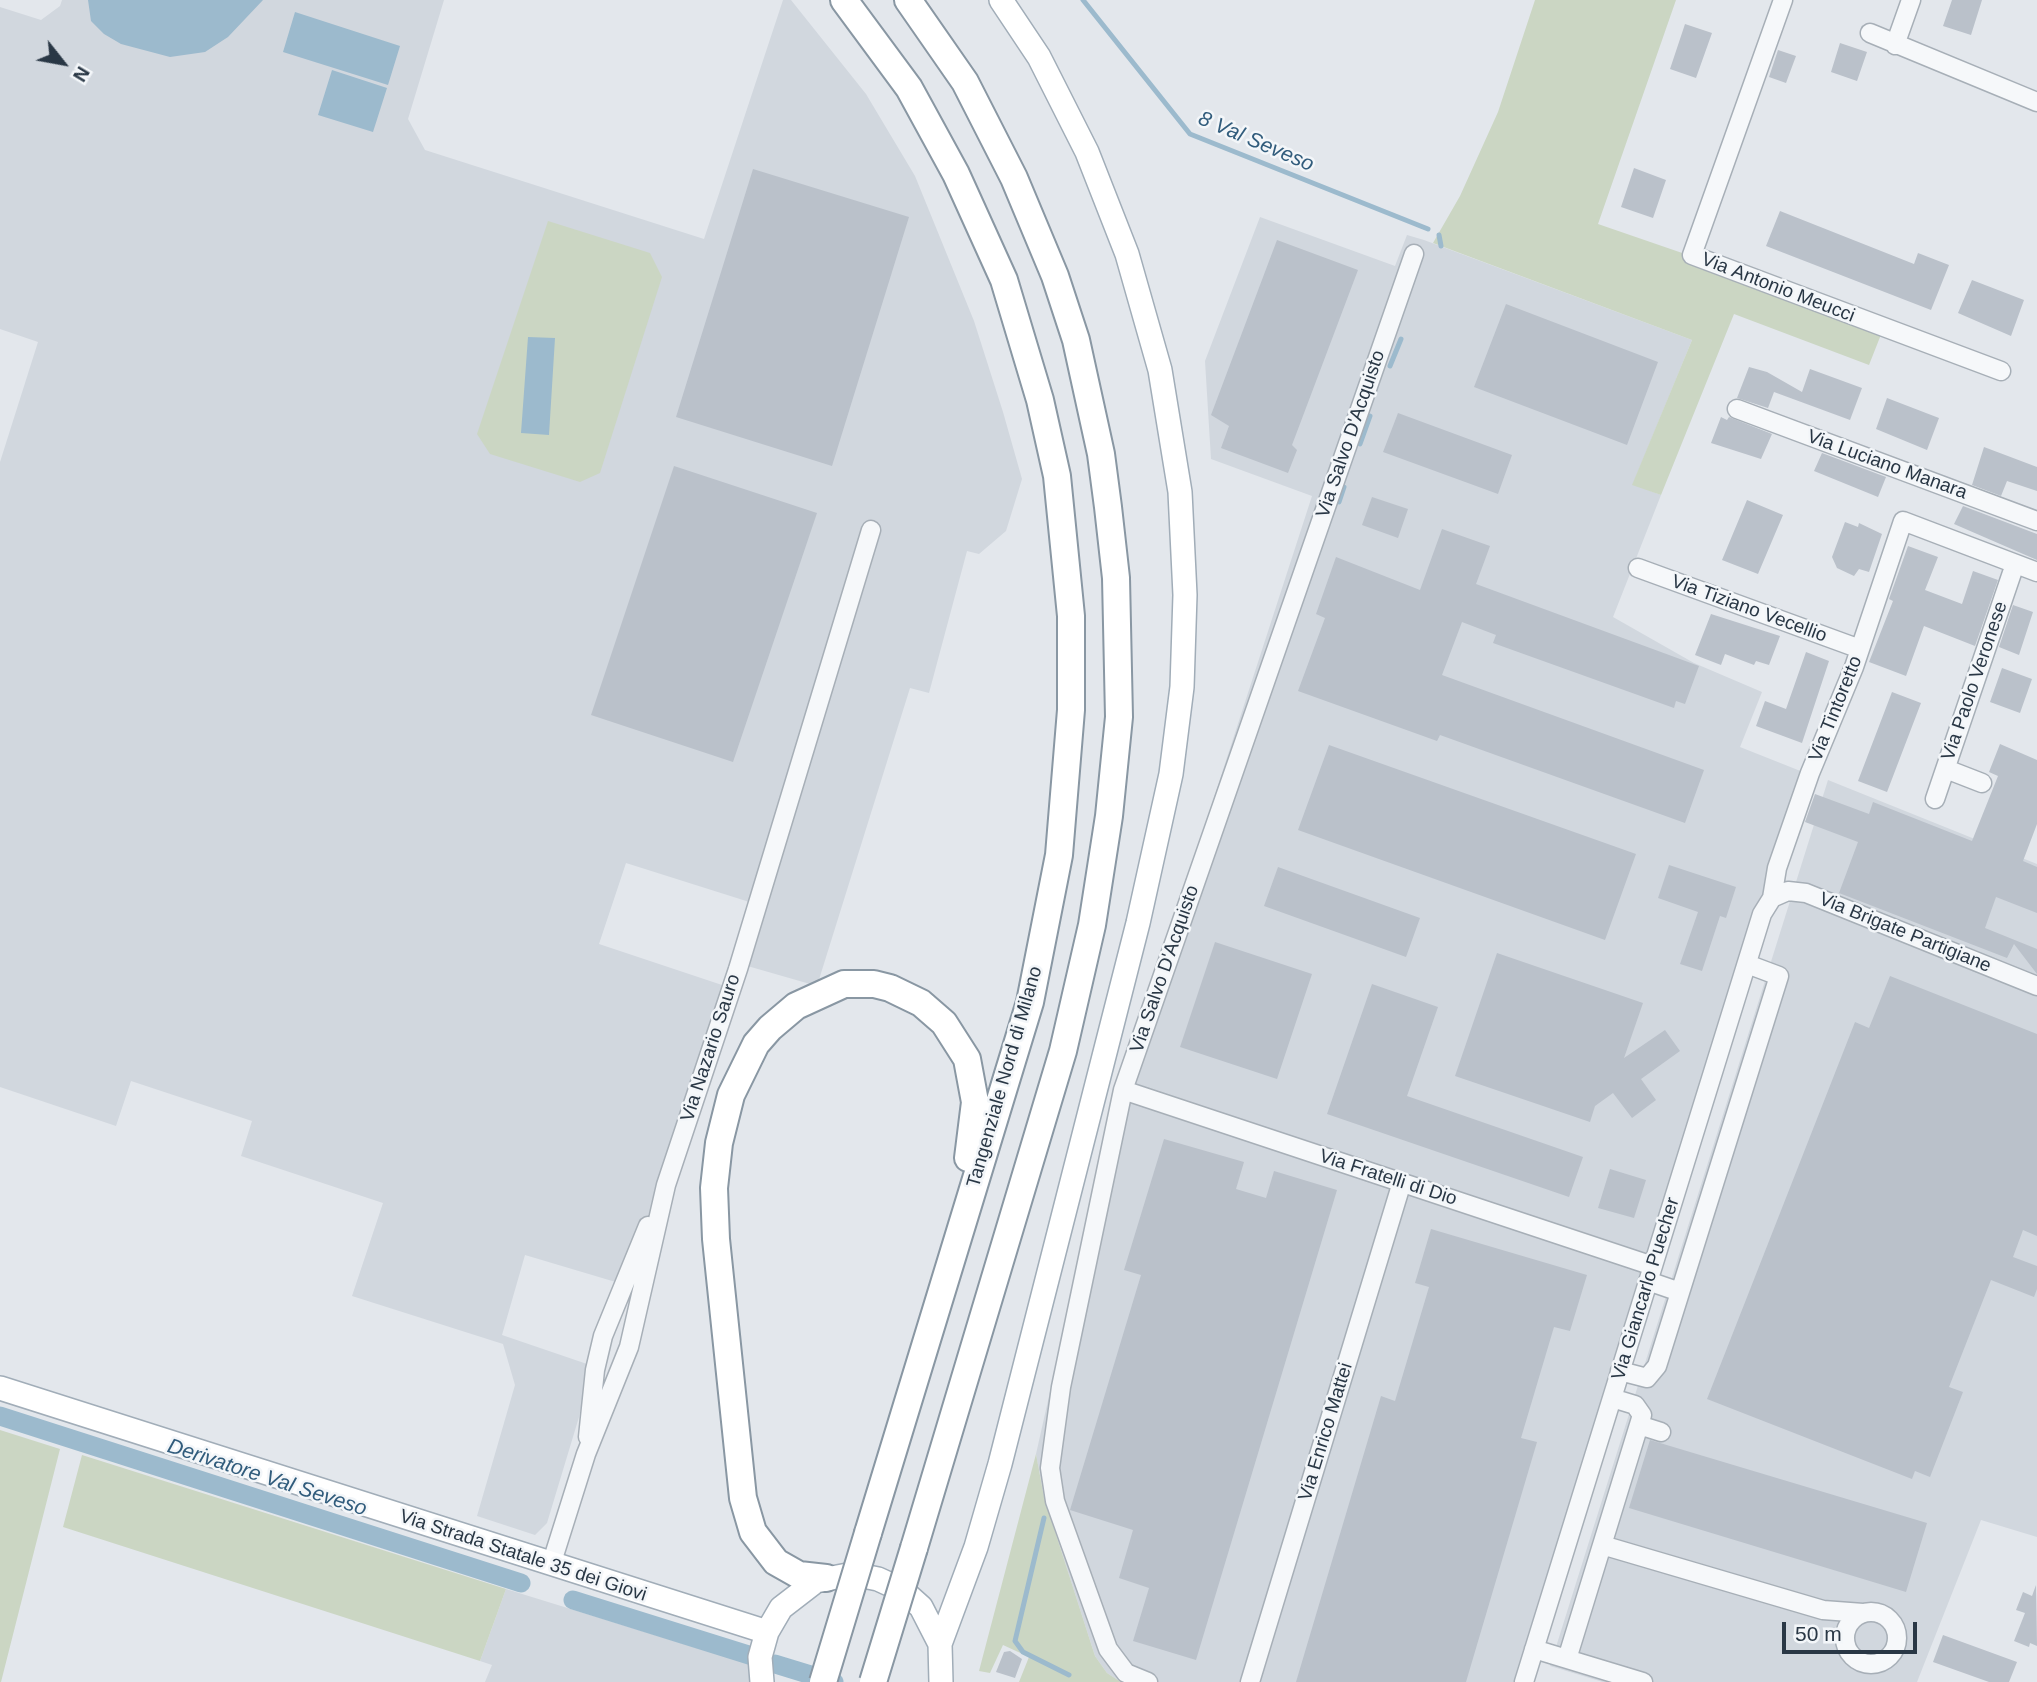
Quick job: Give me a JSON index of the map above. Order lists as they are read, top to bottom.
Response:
{
  "streets": {
    "highway": ["Tangenziale Nord di Milano"],
    "main road": ["Via Strada Statale 35 dei Giovi"],
    "street": [
      "Via Antonio Meucci",
      "Via Salvo D'Acquisto",
      "Via Luciano Manara",
      "Via Tiziano Vecellio",
      "Via Paolo Veronese",
      "Via Tintoretto",
      "Via Brigate Partigiane",
      "Via Nazario Sauro",
      "Via Fratelli di Dio",
      "Via Giancarlo Puecher",
      "Via Enrico Mattei"
    ]
  },
  "crossings": [
    ["Via Salvo D'Acquisto", "Via Fratelli di Dio"],
    ["Via Tiziano Vecellio", "Via Tintoretto"],
    ["Via Paolo Veronese", "Via Tintoretto"],
    ["Via Tintoretto", "Via Brigate Partigiane"],
    ["Via Tintoretto", "Via Giancarlo Puecher"],
    ["Via Brigate Partigiane", "Via Giancarlo Puecher"],
    ["Via Nazario Sauro", "Via Strada Statale 35 dei Giovi"],
    ["Via Fratelli di Dio", "Via Giancarlo Puecher"],
    ["Via Fratelli di Dio", "Via Enrico Mattei"]
  ],
  "water": ["8 Val Seveso", "Derivatore Val Seveso"],
  "scale_bar": "50 m",
  "north": "bottom right"
}
